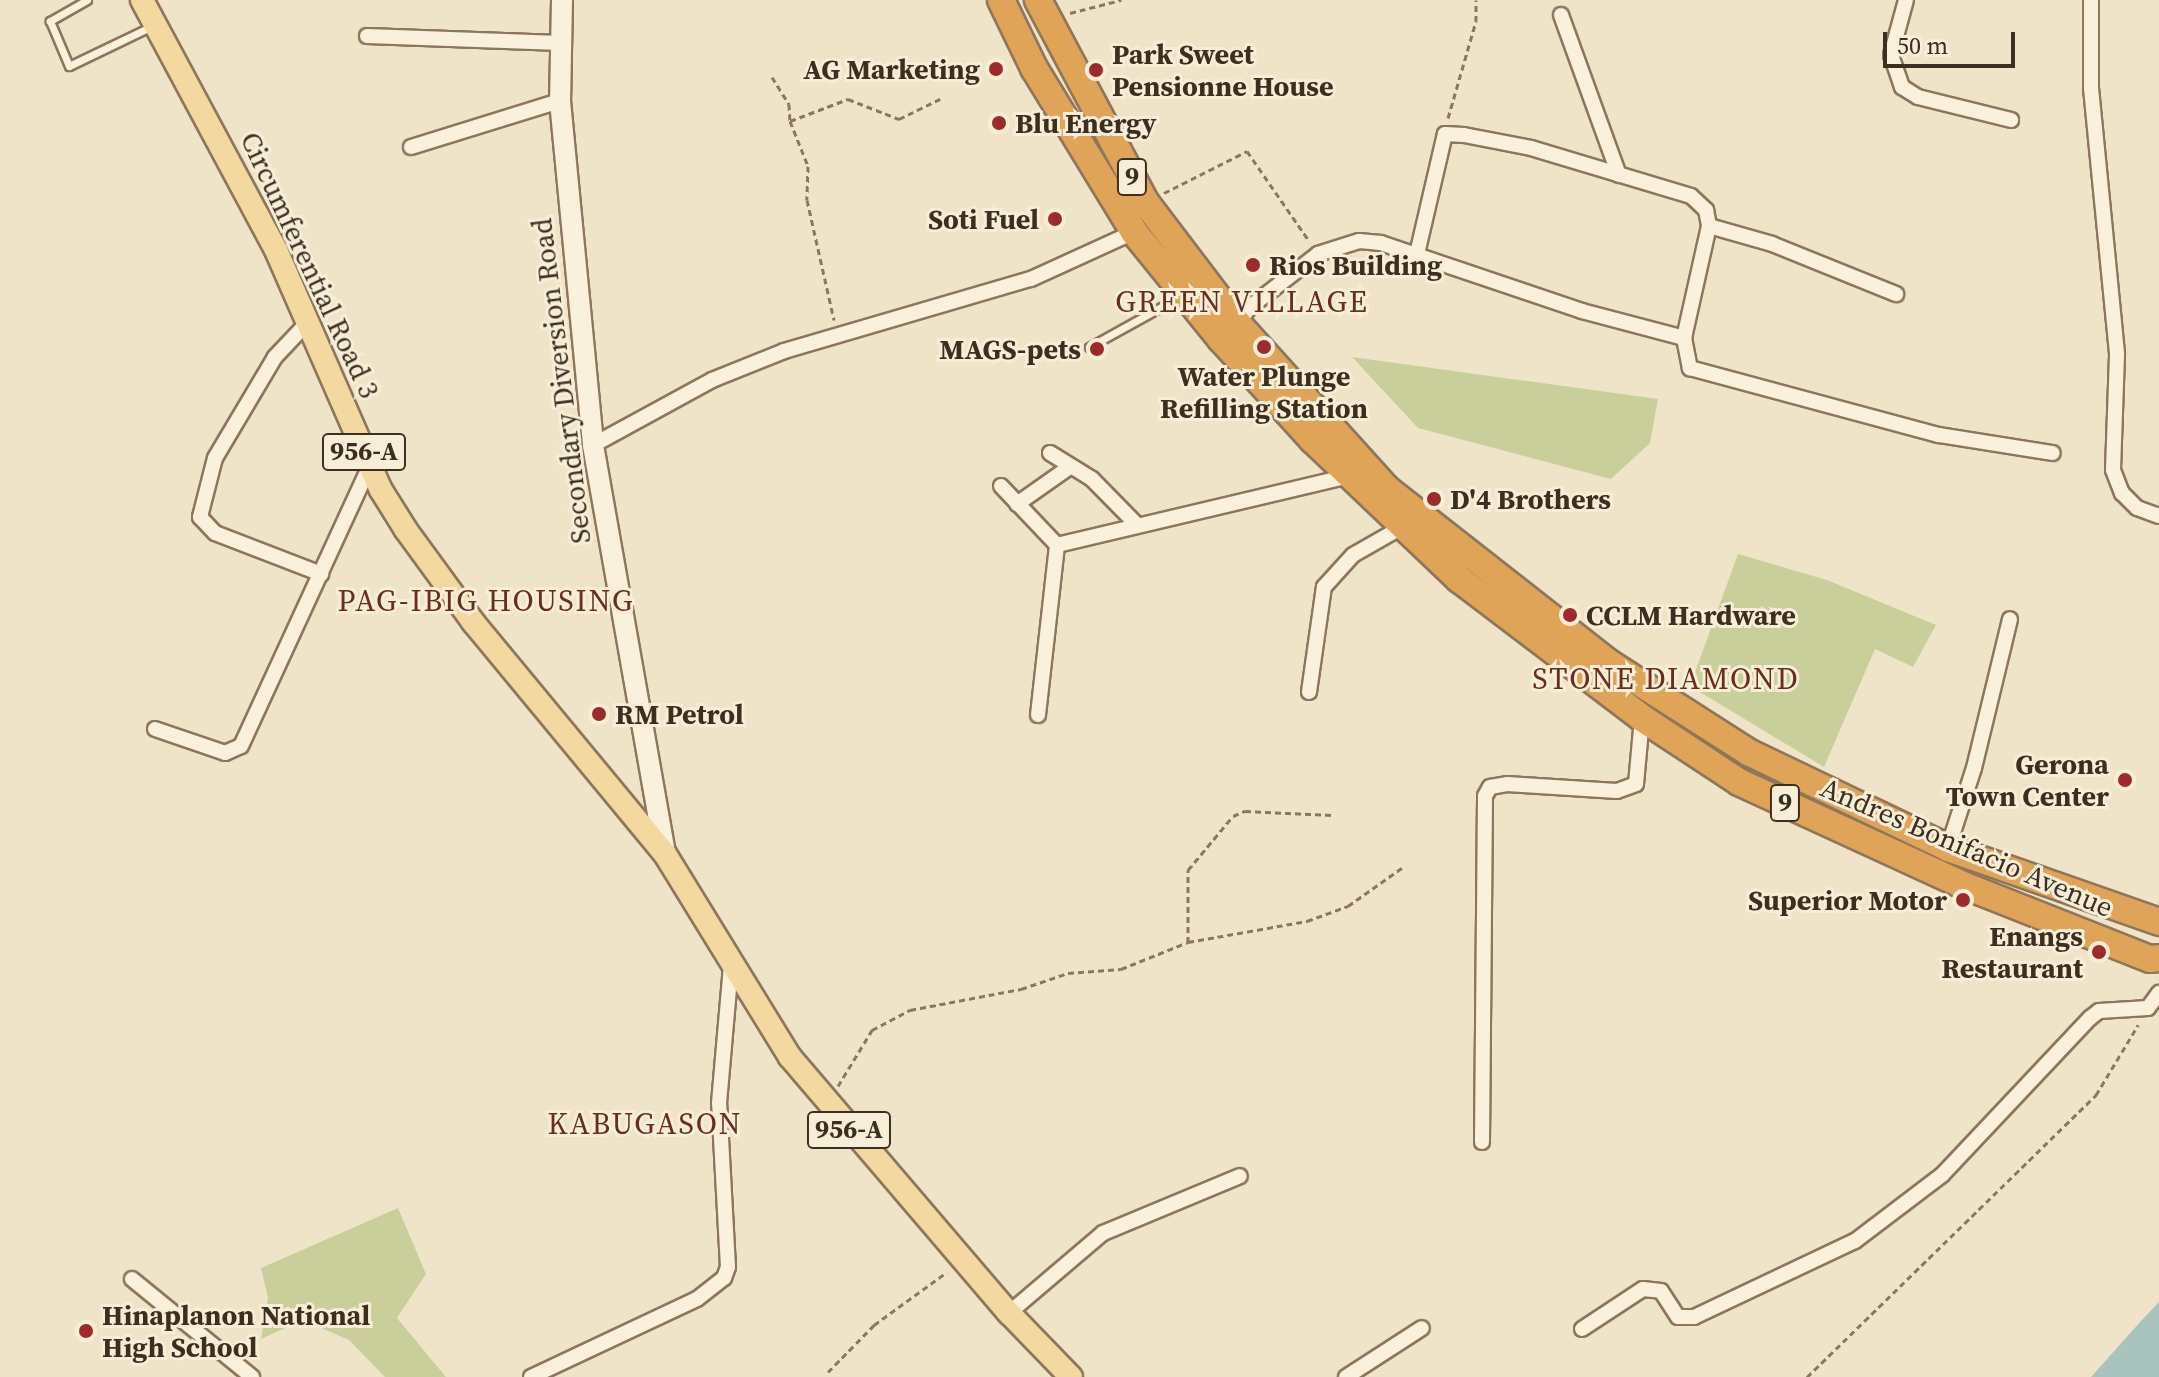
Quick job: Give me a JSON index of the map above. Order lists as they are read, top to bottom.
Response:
{
  "streets": {
    "highway": ["9", "Andres Bonifacio Avenue"],
    "main road": ["Circumferential Road 3", "Secondary Diversion Road", "956-A"]
  },
  "crossings": [
    ["Circumferential Road 3", "Secondary Diversion Road"]
  ],
  "districts": [
    "GREEN VILLAGE",
    "PAG-IBIG HOUSING",
    "STONE DIAMOND",
    "KABUGASON"
  ],
  "places": [
    "AG Marketing",
    "Park Sweet Pensionne House",
    "Blu Energy",
    "Soti Fuel",
    "Rios Building",
    "Water Plunge Refilling Station",
    "MAGS-pets",
    "D'4 Brothers",
    "CCLM Hardware",
    "RM Petrol",
    "Gerona Town Center",
    "Superior Motor",
    "Enangs Restaurant",
    "Hinaplanon National High School"
  ],
  "scale_bar": "50 m"
}
